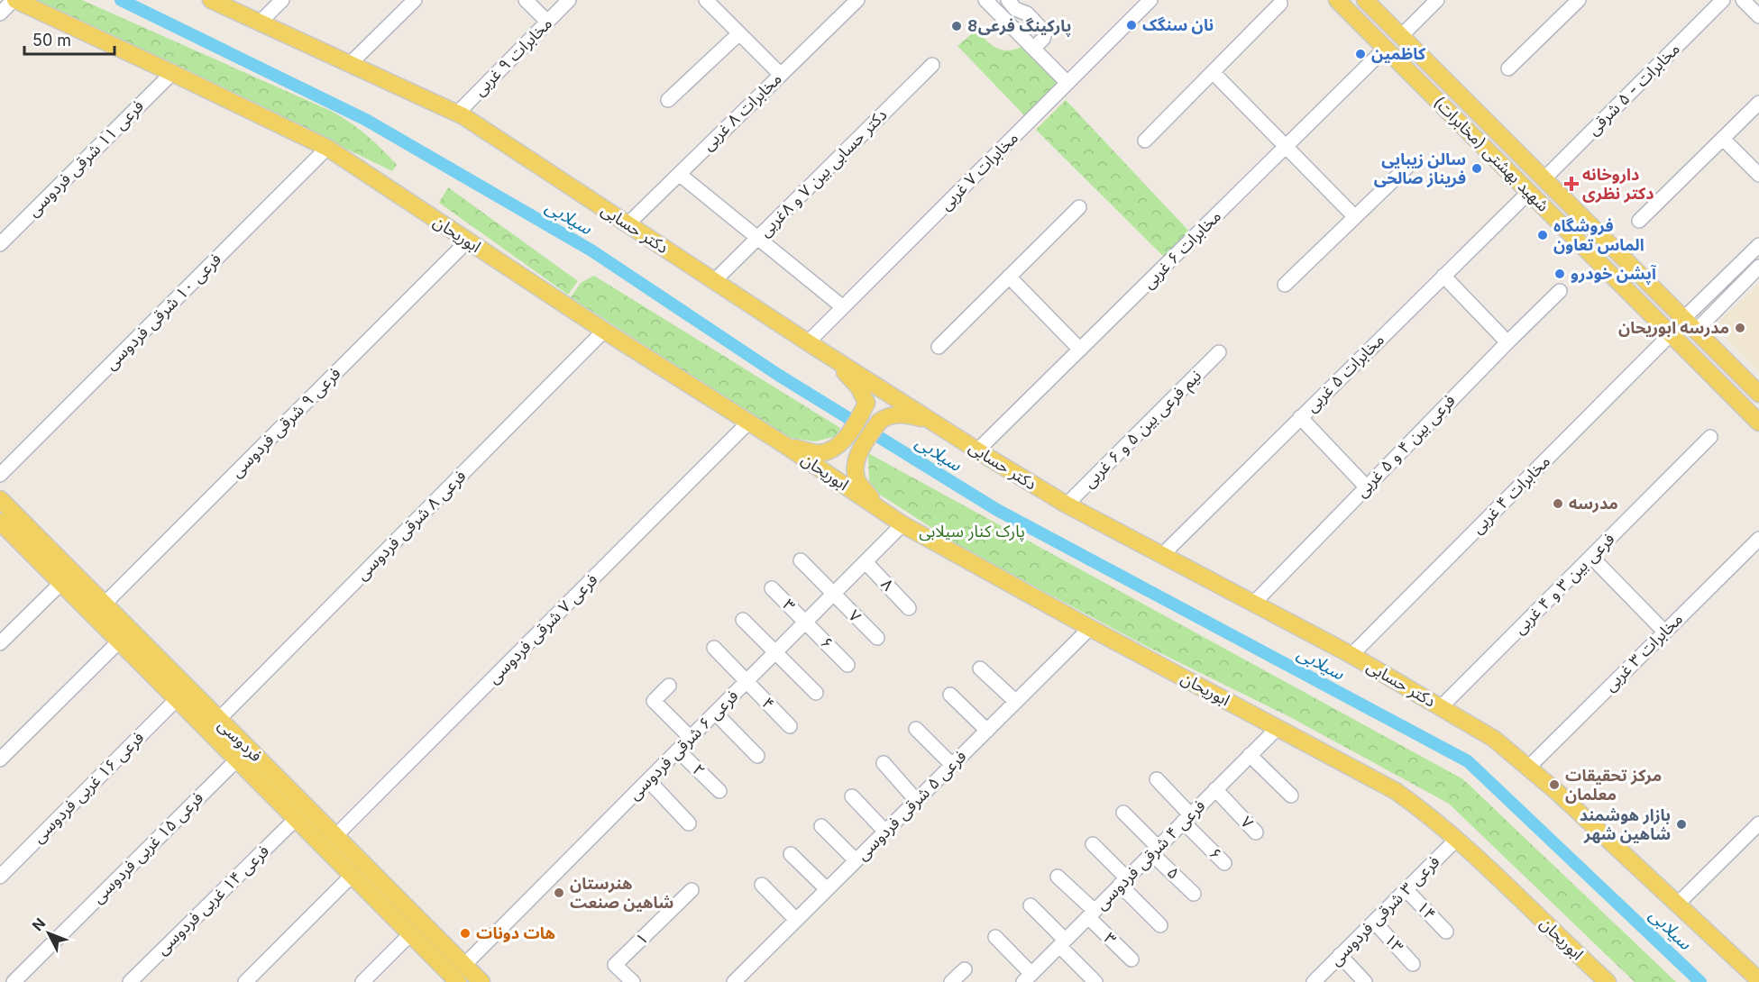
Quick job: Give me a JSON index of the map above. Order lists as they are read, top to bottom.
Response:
{
  "streets": {
    "main road": [
      "شهید بهشتی (مخابرات)",
      "دکتر حسابی",
      "ابوریحان",
      "فردوسی"
    ],
    "street": [
      "مخابرات ۹ غربی",
      "مخابرات - ۵ شرقی",
      "مخابرات ۸ غربی",
      "فرعی ۱۱ شرقی فردوسی",
      "مخابرات ۷ غربی",
      "دکتر حسابی بین ۷ و ۸غربی",
      "مخابرات ۶ غربی",
      "فرعی ۱۰ شرقی فردوسی",
      "مخابرات ۵ غربی",
      "فرعی ۹ شرقی فردوسی",
      "نیم فرعی بین ۵ و ۶ غربی",
      "فرعی بین ۴ و ۵ غربی",
      "مخابرات ۴ غربی",
      "فرعی ۸ شرقی فردوسی",
      "فرعی بین ۳ و ۴ غربی",
      "۸",
      "۳",
      "۷",
      "فرعی ۷ شرقی فردوسی",
      "۶",
      "مخابرات ۳ غربی",
      "۴",
      "فرعی ۶ شرقی فردوسی",
      "۲",
      "فرعی ۱۶ غربی فردوسی",
      "فرعی ۵ شرقی فردوسی",
      "فرعی ۱۵ غربی فردوسی",
      "فرعی ۴ شرقی فردوسی",
      "۵",
      "فرعی ۱۴ غربی فردوسی",
      "فرعی ۳ شرقی فردوسی",
      "۱۴",
      "۱",
      "۱۳"
    ]
  },
  "crossings": [
    ["مخابرات ۹ غربی", "دکتر حسابی"],
    ["مخابرات - ۵ شرقی", "شهید بهشتی (مخابرات)"],
    ["مخابرات ۸ غربی", "دکتر حسابی"],
    ["شهید بهشتی (مخابرات)", "مخابرات ۶ غربی"],
    ["شهید بهشتی (مخابرات)", "مخابرات ۵ غربی"],
    ["شهید بهشتی (مخابرات)", "مخابرات ۴ غربی"],
    ["فرعی ۱۱ شرقی فردوسی", "ابوریحان"],
    ["مخابرات ۷ غربی", "دکتر حسابی"],
    ["دکتر حسابی بین ۷ و ۸غربی", "دکتر حسابی"],
    ["دکتر حسابی", "مخابرات ۶ غربی"],
    ["دکتر حسابی", "مخابرات ۵ غربی"],
    ["دکتر حسابی", "نیم فرعی بین ۵ و ۶ غربی"],
    ["دکتر حسابی", "فرعی بین ۴ و ۵ غربی"],
    ["دکتر حسابی", "مخابرات ۴ غربی"],
    ["دکتر حسابی", "فرعی بین ۳ و ۴ غربی"],
    ["دکتر حسابی", "مخابرات ۳ غربی"],
    ["ابوریحان", "فرعی ۱۰ شرقی فردوسی"],
    ["ابوریحان", "فرعی ۹ شرقی فردوسی"],
    ["ابوریحان", "فرعی ۸ شرقی فردوسی"],
    ["ابوریحان", "فرعی ۷ شرقی فردوسی"],
    ["ابوریحان", "فرعی ۶ شرقی فردوسی"],
    ["ابوریحان", "فرعی ۵ شرقی فردوسی"],
    ["ابوریحان", "فرعی ۴ شرقی فردوسی"],
    ["ابوریحان", "فرعی ۳ شرقی فردوسی"],
    ["فرعی ۹ شرقی فردوسی", "فردوسی"],
    ["فرعی ۸ شرقی فردوسی", "فردوسی"],
    ["۸", "فرعی ۶ شرقی فردوسی"],
    ["۳", "۶"],
    ["۳", "فرعی ۶ شرقی فردوسی"],
    ["۳", "فرعی ۴ شرقی فردوسی"],
    ["۷", "فرعی ۶ شرقی فردوسی"],
    ["۷", "فرعی ۴ شرقی فردوسی"],
    ["فرعی ۷ شرقی فردوسی", "فردوسی"],
    ["۶", "فرعی ۶ شرقی فردوسی"],
    ["۶", "فرعی ۴ شرقی فردوسی"],
    ["۴", "فرعی ۶ شرقی فردوسی"],
    ["فردوسی", "فرعی ۶ شرقی فردوسی"],
    ["فردوسی", "فرعی ۱۶ غربی فردوسی"],
    ["فردوسی", "فرعی ۱۵ غربی فردوسی"],
    ["فردوسی", "فرعی ۱۴ غربی فردوسی"],
    ["فرعی ۶ شرقی فردوسی", "۲"],
    ["فرعی ۴ شرقی فردوسی", "۵"],
    ["فرعی ۳ شرقی فردوسی", "۱۴"],
    ["فرعی ۳ شرقی فردوسی", "۱۳"]
  ],
  "water": ["سیلابی"],
  "parks": ["پارک کنار سیلابی"],
  "places": {
    "other": [
      "نان سنگک",
      "پارکینگ فرعی8",
      "کاظمین",
      "سالن زیبایی فریناز صالحی",
      "فروشگاه الماس تعاون",
      "آپشن خودرو",
      "مدرسه ابوریحان",
      "مدرسه",
      "مرکز تحقیقات معلمان",
      "بازار هوشمند شاهین شهر",
      "هنرستان شاهین صنعت",
      "هات دونات"
    ],
    "health": ["داروخانه دکتر نظری"]
  },
  "scale_bar": "50 m",
  "north": "top left"
}
